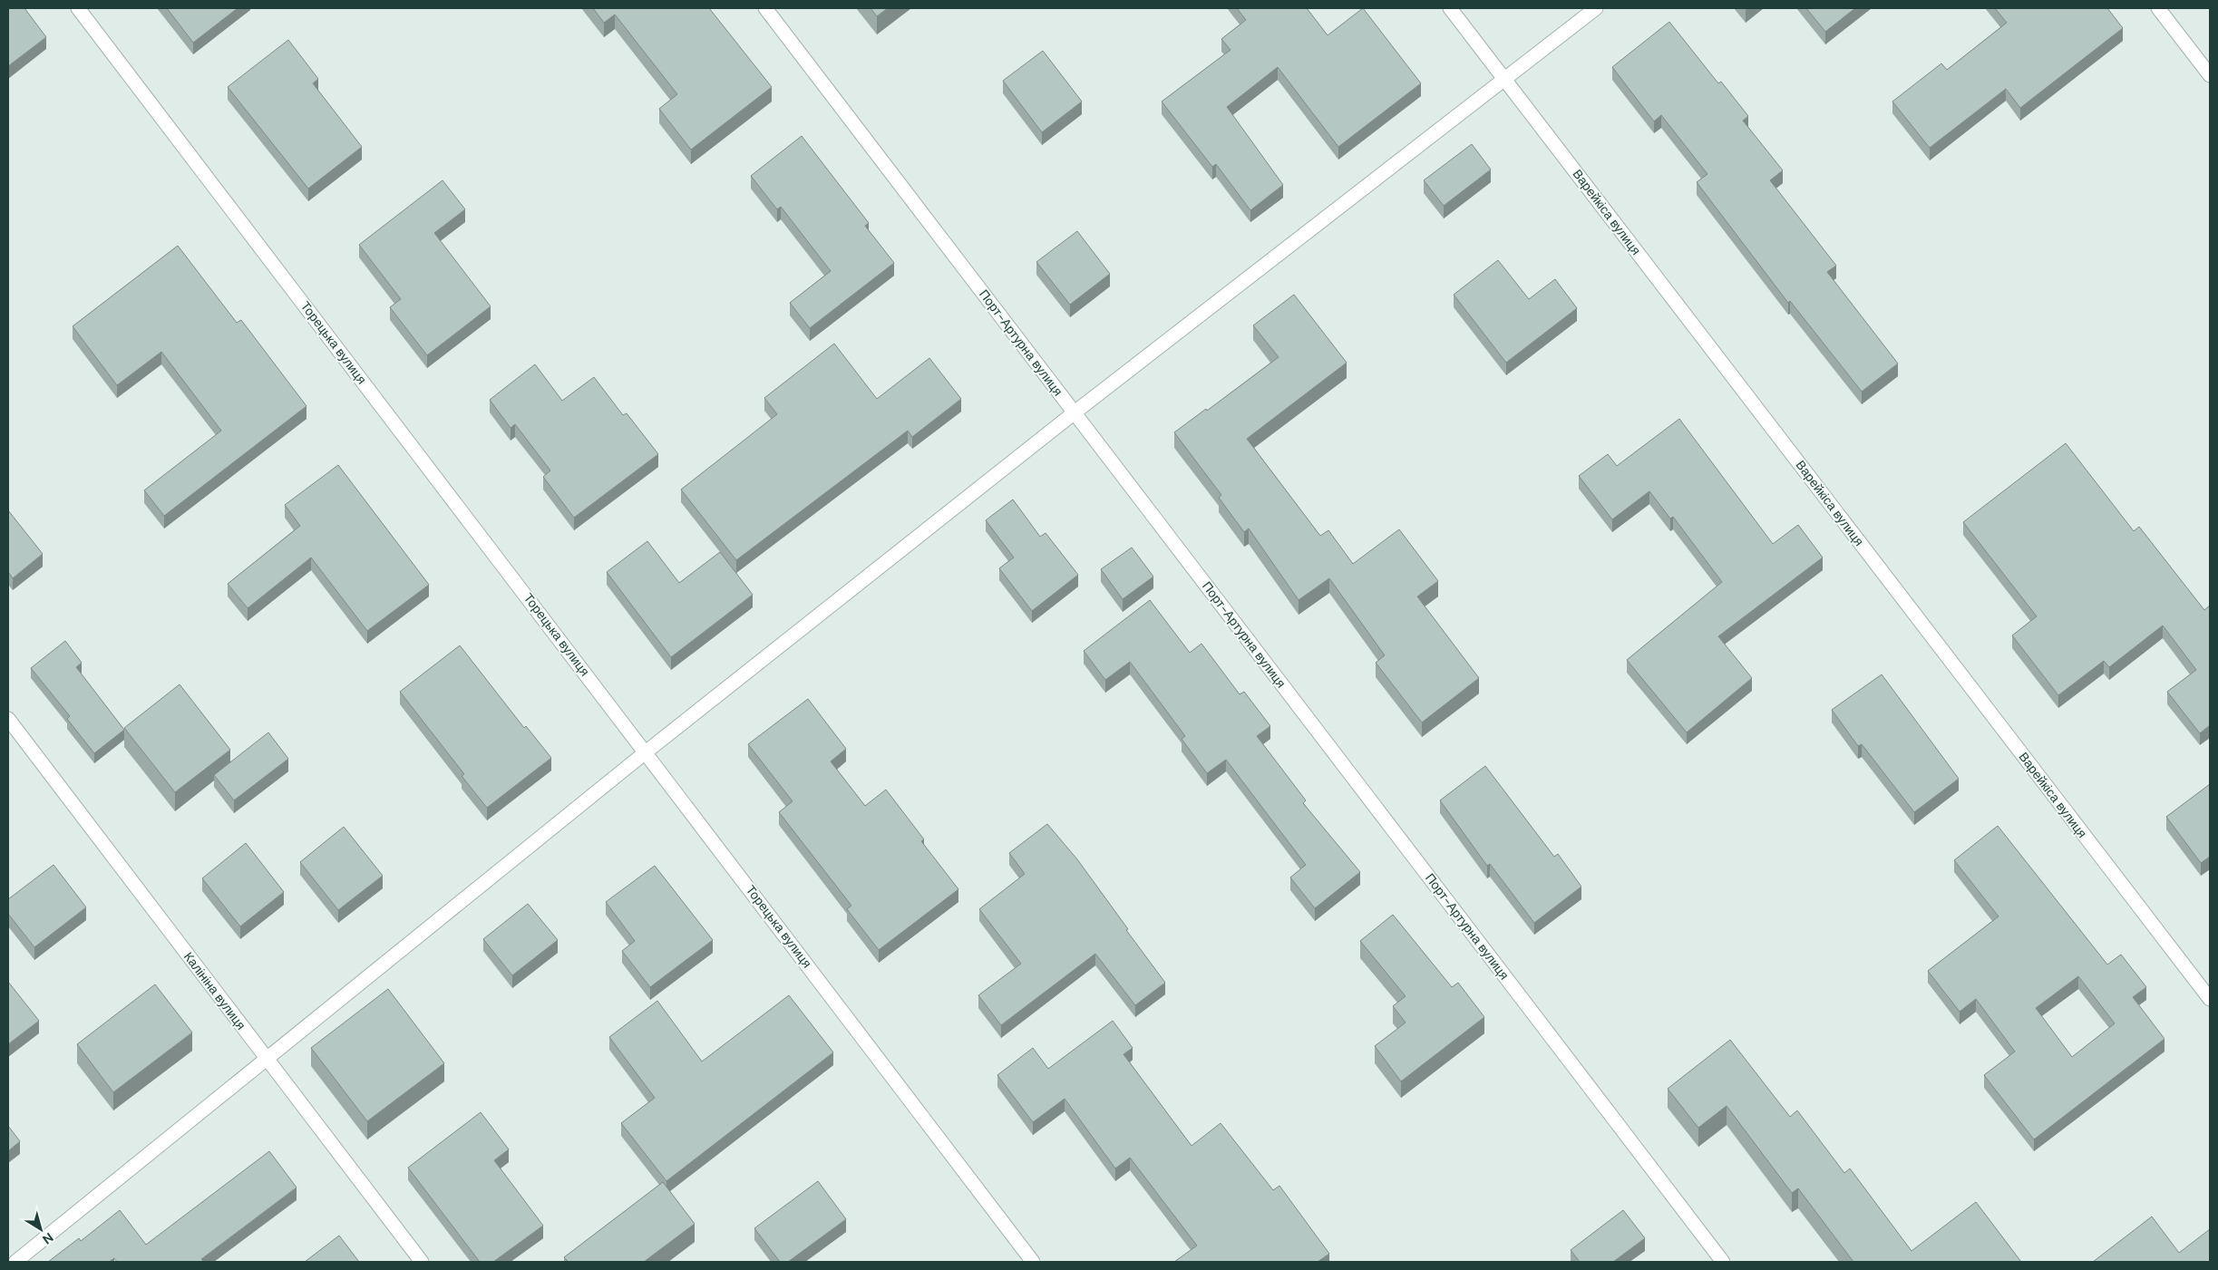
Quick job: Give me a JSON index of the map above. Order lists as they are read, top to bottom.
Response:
{
  "streets": {
    "street": [
      "Варейкіса вулиця",
      "Торецька вулиця",
      "Порт-Артурна вулиця",
      "Калініна вулиця"
    ]
  },
  "north": "bottom right"
}
